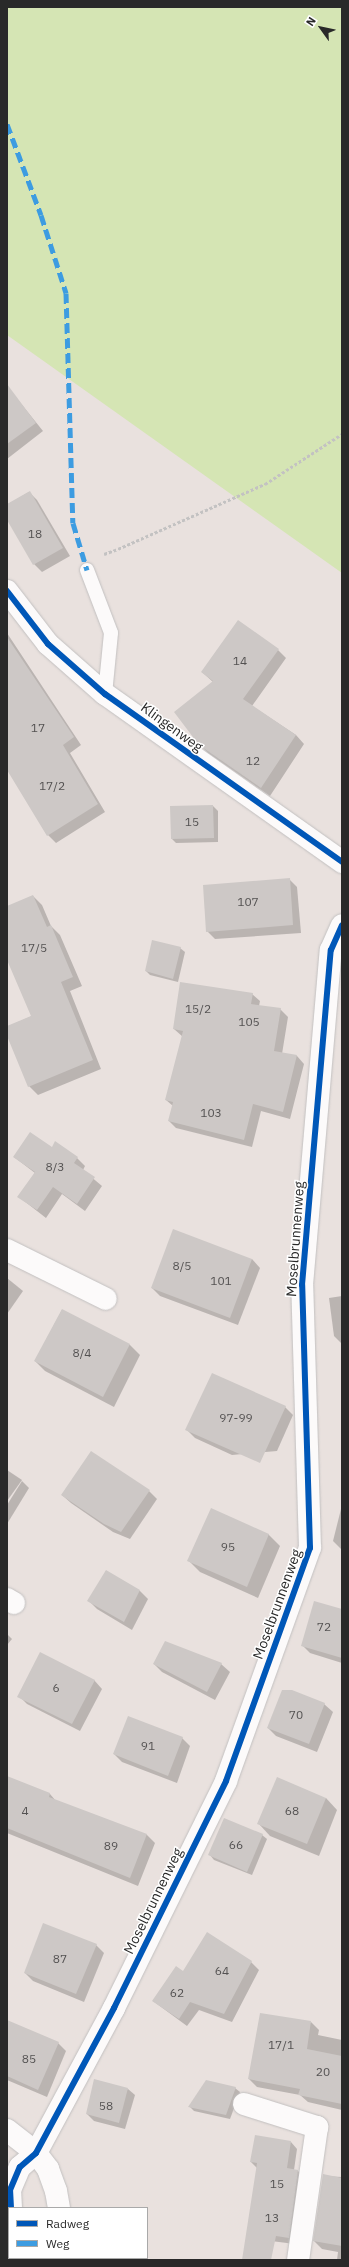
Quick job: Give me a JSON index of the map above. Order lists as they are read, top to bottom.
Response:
{
  "streets": {
    "street": ["Klingenweg", "Moselbrunnenweg"]
  },
  "house_numbers": [
    "18",
    "14",
    "17",
    "12",
    "17/2",
    "15",
    "107",
    "17/5",
    "15/2",
    "105",
    "103",
    "8/3",
    "8/5",
    "101",
    "8/4",
    "97-99",
    "95",
    "72",
    "6",
    "70",
    "91",
    "4",
    "68",
    "66",
    "89",
    "87",
    "64",
    "62",
    "17/1",
    "85",
    "20",
    "58",
    "15",
    "13"
  ],
  "legend": ["Radweg", "Weg"],
  "north": "top left"
}
